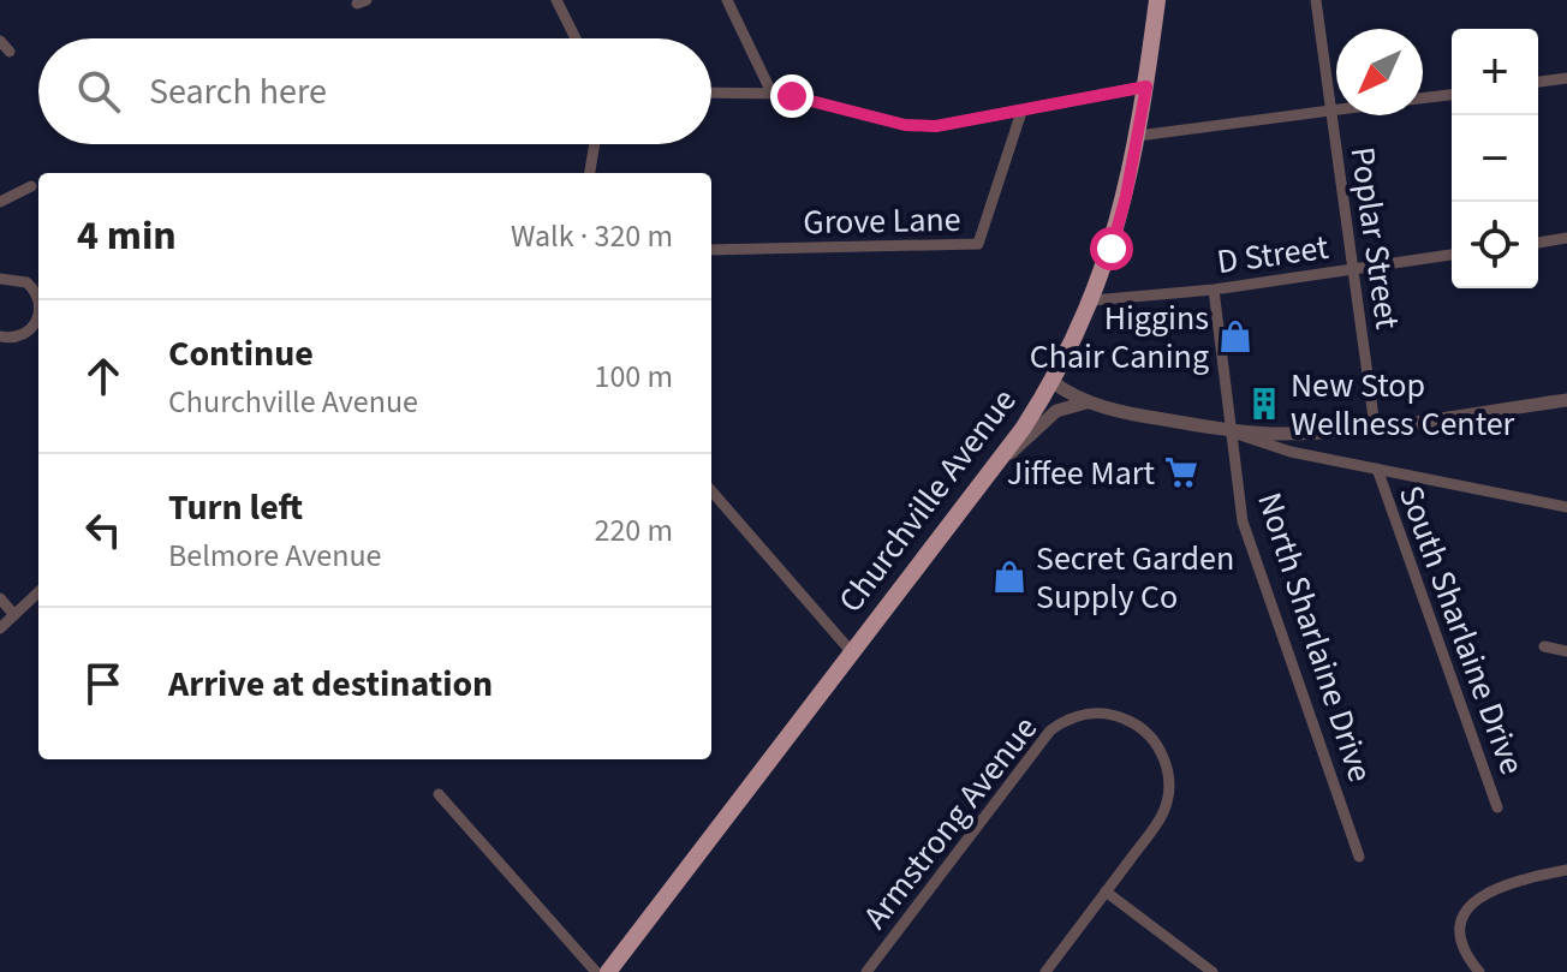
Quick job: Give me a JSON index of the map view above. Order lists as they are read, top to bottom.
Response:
{
  "streets": {
    "main road": ["Churchville Avenue"],
    "street": [
      "Grove Lane",
      "Poplar Street",
      "D Street",
      "South Sharlaine Drive",
      "North Sharlaine Drive",
      "Armstrong Avenue"
    ]
  },
  "crossings": [
    ["Poplar Street", "D Street"],
    ["D Street", "Churchville Avenue"],
    ["D Street", "North Sharlaine Drive"]
  ],
  "places": {
    "shop": ["Higgins Chair Caning", "Secret Garden Supply Co"],
    "building": ["New Stop Wellness Center"],
    "supermarket": ["Jiffee Mart"]
  },
  "north": "bottom left",
  "page": {
    "map_buttons": ["+", "−"],
    "search": "Search here",
    "heading": ["4 min", "Walk · 320 m"],
    "list": [
      ["Continue", "Churchville Avenue", "100 m"],
      ["Turn left", "Belmore Avenue", "220 m"],
      "Arrive at destination"
    ]
  }
}
